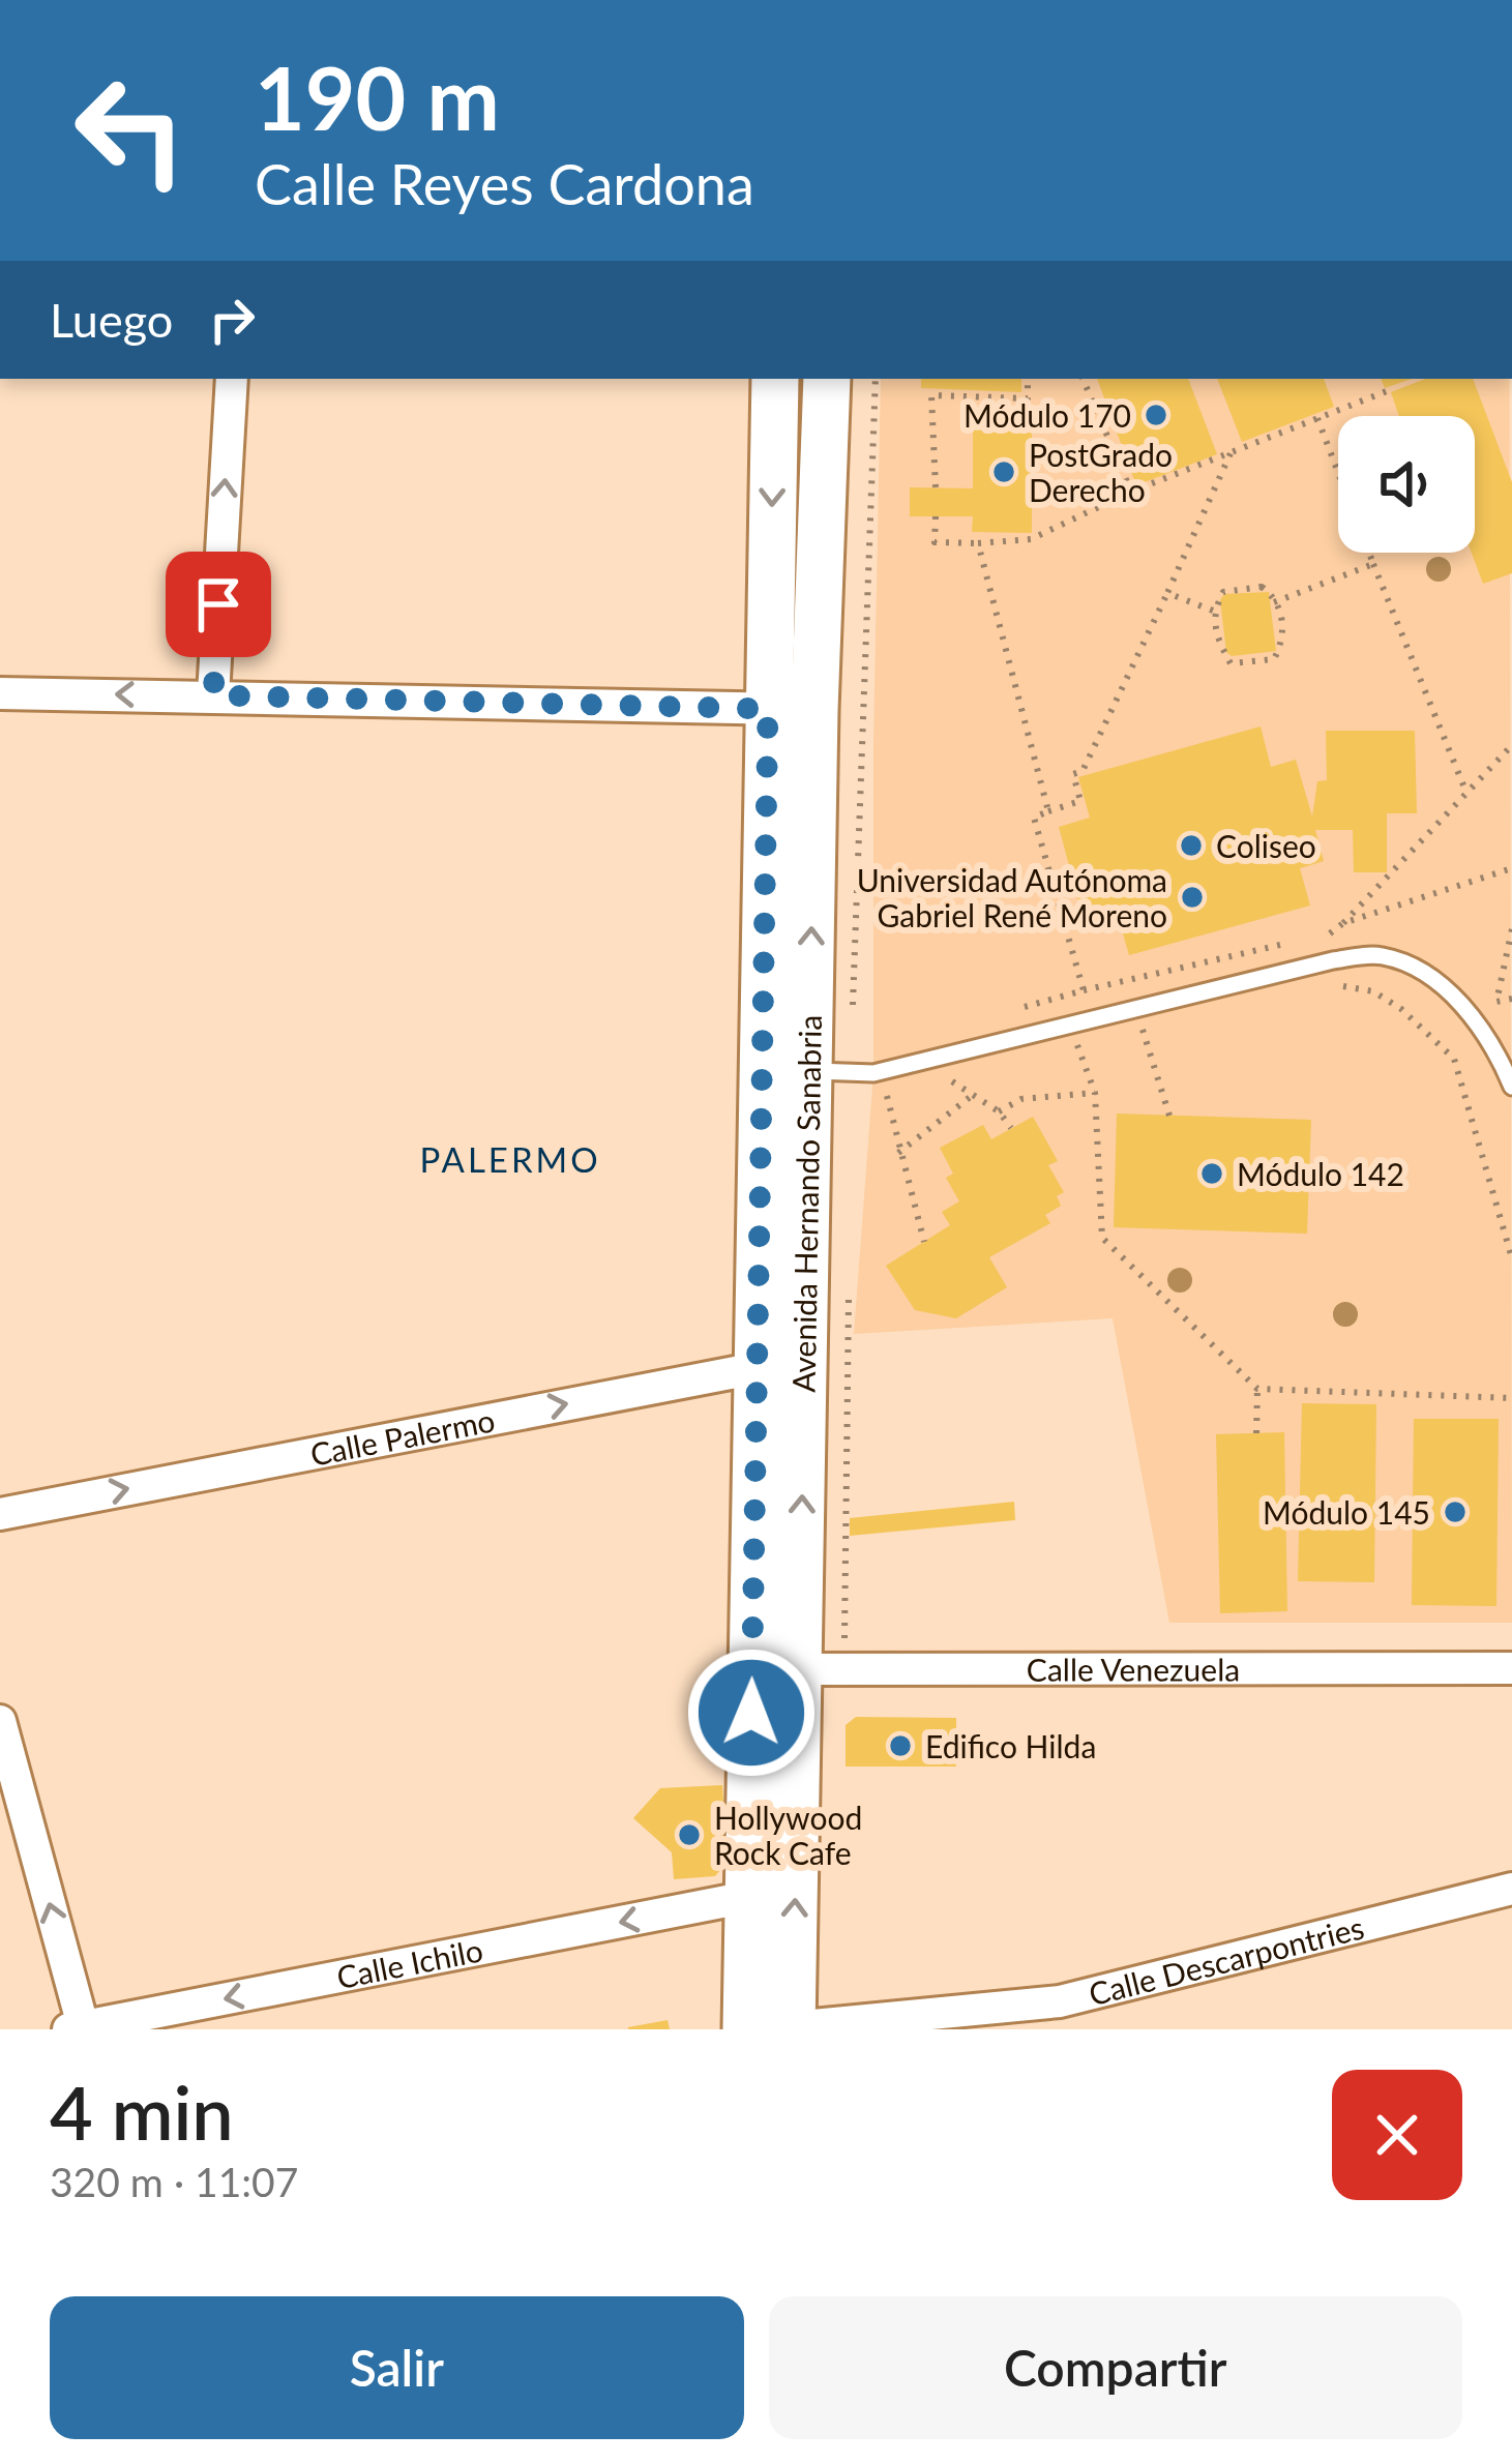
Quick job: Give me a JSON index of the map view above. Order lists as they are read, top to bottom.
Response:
{
  "streets": {
    "street": [
      "Avenida Hernando Sanabria",
      "Calle Palermo",
      "Calle Venezuela",
      "Calle Descarpontries",
      "Calle Ichilo"
    ]
  },
  "crossings": [
    ["Avenida Hernando Sanabria", "Calle Palermo"],
    ["Avenida Hernando Sanabria", "Calle Venezuela"],
    ["Avenida Hernando Sanabria", "Calle Descarpontries"],
    ["Avenida Hernando Sanabria", "Calle Ichilo"]
  ],
  "one_way": ["Calle Palermo", "Calle Ichilo"],
  "districts": ["PALERMO"],
  "places": [
    "Módulo 170",
    "PostGrado Derecho",
    "Coliseo",
    "Universidad Autónoma Gabriel René Moreno",
    "Módulo 142",
    "Módulo 145",
    "Edifico Hilda",
    "Hollywood Rock Cafe"
  ],
  "page": {
    "turn": ["190 m", "Calle Reyes Cardona"],
    "then": "Luego",
    "heading": ["4 min", "320 m · 11:07"],
    "buttons": ["Salir", "Compartir"]
  }
}
